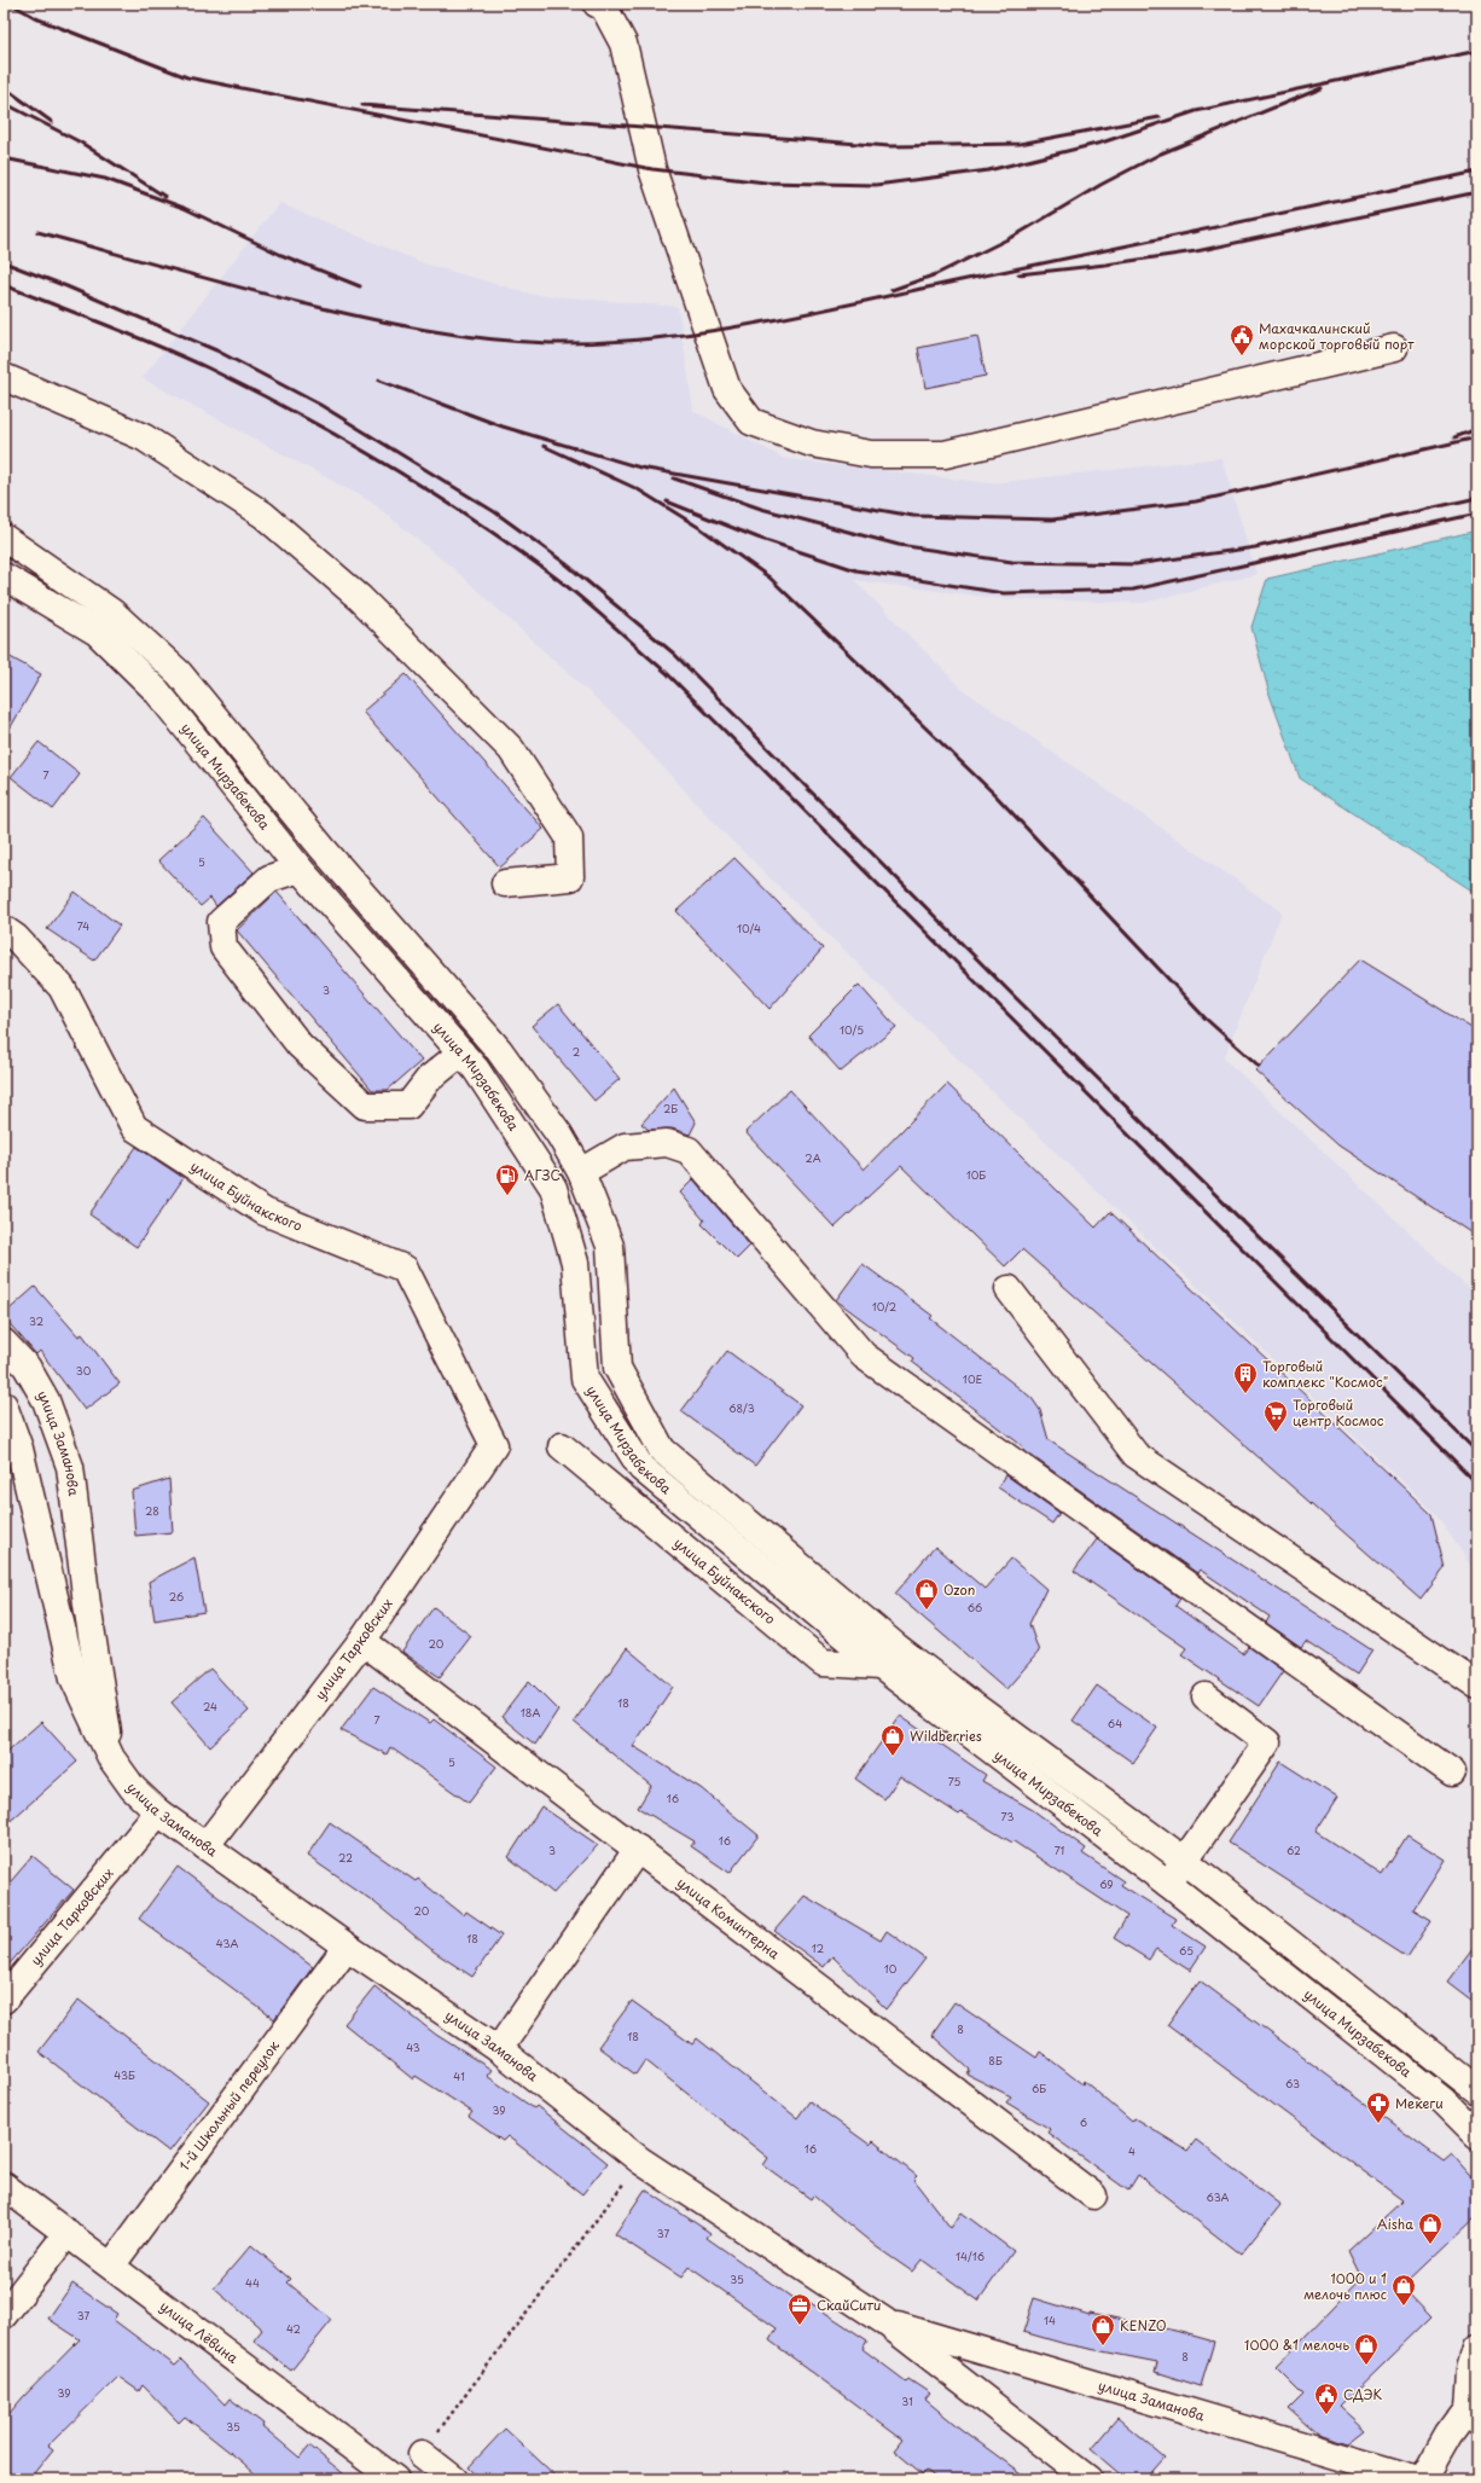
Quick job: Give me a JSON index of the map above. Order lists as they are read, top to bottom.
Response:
{
  "streets": {
    "street": [
      "улица Мирзабекова",
      "улица Буйнакского",
      "улица Заманова",
      "улица Тарковских",
      "улица Коминтерна",
      "1-й Школьный переулок",
      "улица Лёвина"
    ]
  },
  "crossings": [
    ["улица Мирзабекова", "улица Буйнакского"],
    ["улица Буйнакского", "улица Тарковских"],
    ["улица Заманова", "улица Тарковских"],
    ["улица Заманова", "1-й Школьный переулок"],
    ["улица Тарковских", "улица Коминтерна"],
    ["1-й Школьный переулок", "улица Лёвина"]
  ],
  "places": {
    "public building": ["Махачкалинский морской торговый порт", "СДЭК"],
    "fuel station": ["АГЗС"],
    "building": ["Торговый комплекс \"Космос\""],
    "supermarket": ["Торговый центр Космос"],
    "shop": [
      "Ozon",
      "Wildberries",
      "Aisha",
      "1000 и 1 мелочь плюс",
      "KENZO",
      "1000 &1 мелочь"
    ],
    "pharmacy": ["Мекеги"],
    "office": ["СкайСити"]
  },
  "house_numbers": [
    "7",
    "5",
    "74",
    "10/4",
    "3",
    "10/5",
    "2",
    "2Б",
    "2А",
    "10Б",
    "10/2",
    "32",
    "30",
    "10Е",
    "68/3",
    "28",
    "26",
    "66",
    "20",
    "18",
    "24",
    "18А",
    "7",
    "64",
    "5",
    "75",
    "16",
    "73",
    "16",
    "3",
    "71",
    "62",
    "22",
    "69",
    "20",
    "18",
    "43А",
    "12",
    "65",
    "10",
    "8",
    "18",
    "43",
    "8Б",
    "43Б",
    "41",
    "63",
    "6Б",
    "39",
    "6",
    "16",
    "4",
    "63А",
    "37",
    "14/16",
    "35",
    "44",
    "37",
    "14",
    "42",
    "8",
    "39",
    "31",
    "35"
  ]
}
